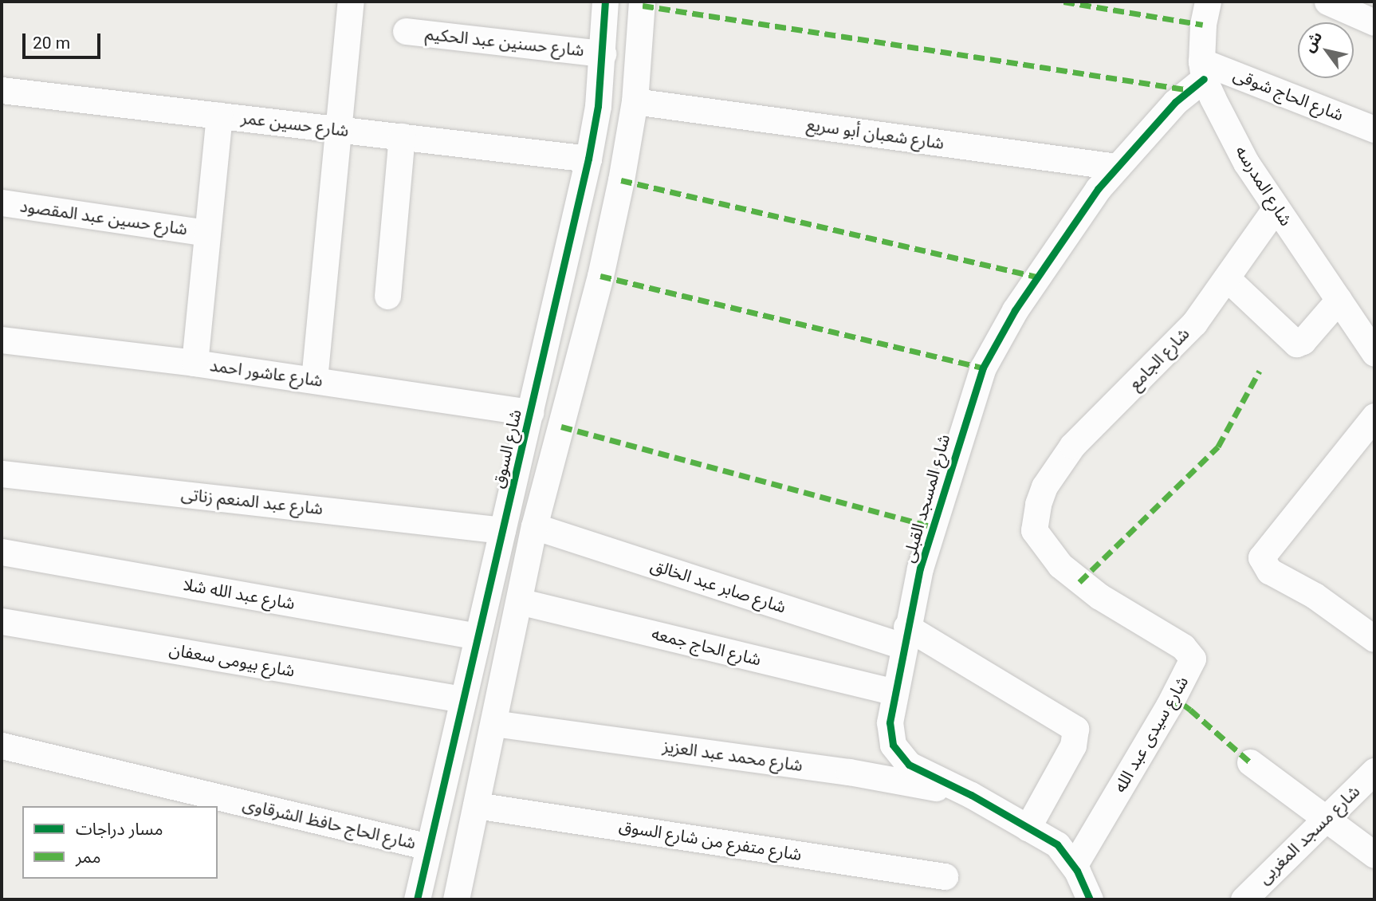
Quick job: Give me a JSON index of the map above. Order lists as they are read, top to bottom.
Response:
{
  "streets": {
    "street": [
      "شارع حسنين عبد الحكيم",
      "شارع الحاج شوقى",
      "شارع حسين عمر",
      "شارع شعبان أبو سريع",
      "شارع المدرسه",
      "شارع حسين عبد المقصود",
      "شارع الجامع",
      "شارع عاشور احمد",
      "شارع السوق",
      "شارع المسجد القبلى",
      "شارع عبد المنعم زناتى",
      "شارع صابر عبد الخالق",
      "شارع عبد الله شلا",
      "شارع الحاج جمعه",
      "شارع بيومى سعفان",
      "شارع سيدى عبد الله",
      "شارع محمد عبد العزيز",
      "شارع الحاج حافظ الشرقاوى",
      "شارع مسجد المغربى",
      "شارع متفرع من شارع السوق"
    ]
  },
  "crossings": [
    ["شارع حسنين عبد الحكيم", "شارع السوق"],
    ["شارع الحاج شوقى", "شارع المدرسه"],
    ["شارع الحاج شوقى", "شارع المسجد القبلى"],
    ["شارع حسين عمر", "شارع السوق"],
    ["شارع شعبان أبو سريع", "شارع المسجد القبلى"],
    ["شارع المدرسه", "شارع الجامع"],
    ["شارع المدرسه", "شارع المسجد القبلى"],
    ["شارع الجامع", "شارع سيدى عبد الله"],
    ["شارع عاشور احمد", "شارع السوق"],
    ["شارع السوق", "شارع عبد المنعم زناتى"],
    ["شارع السوق", "شارع عبد الله شلا"],
    ["شارع السوق", "شارع بيومى سعفان"],
    ["شارع السوق", "شارع الحاج حافظ الشرقاوى"],
    ["شارع المسجد القبلى", "شارع صابر عبد الخالق"],
    ["شارع المسجد القبلى", "شارع الحاج جمعه"],
    ["شارع المسجد القبلى", "شارع سيدى عبد الله"],
    ["شارع المسجد القبلى", "شارع محمد عبد العزيز"]
  ],
  "legend": ["مسار دراجات", "ممر"],
  "scale_bar": "20 m",
  "north": "top left"
}
